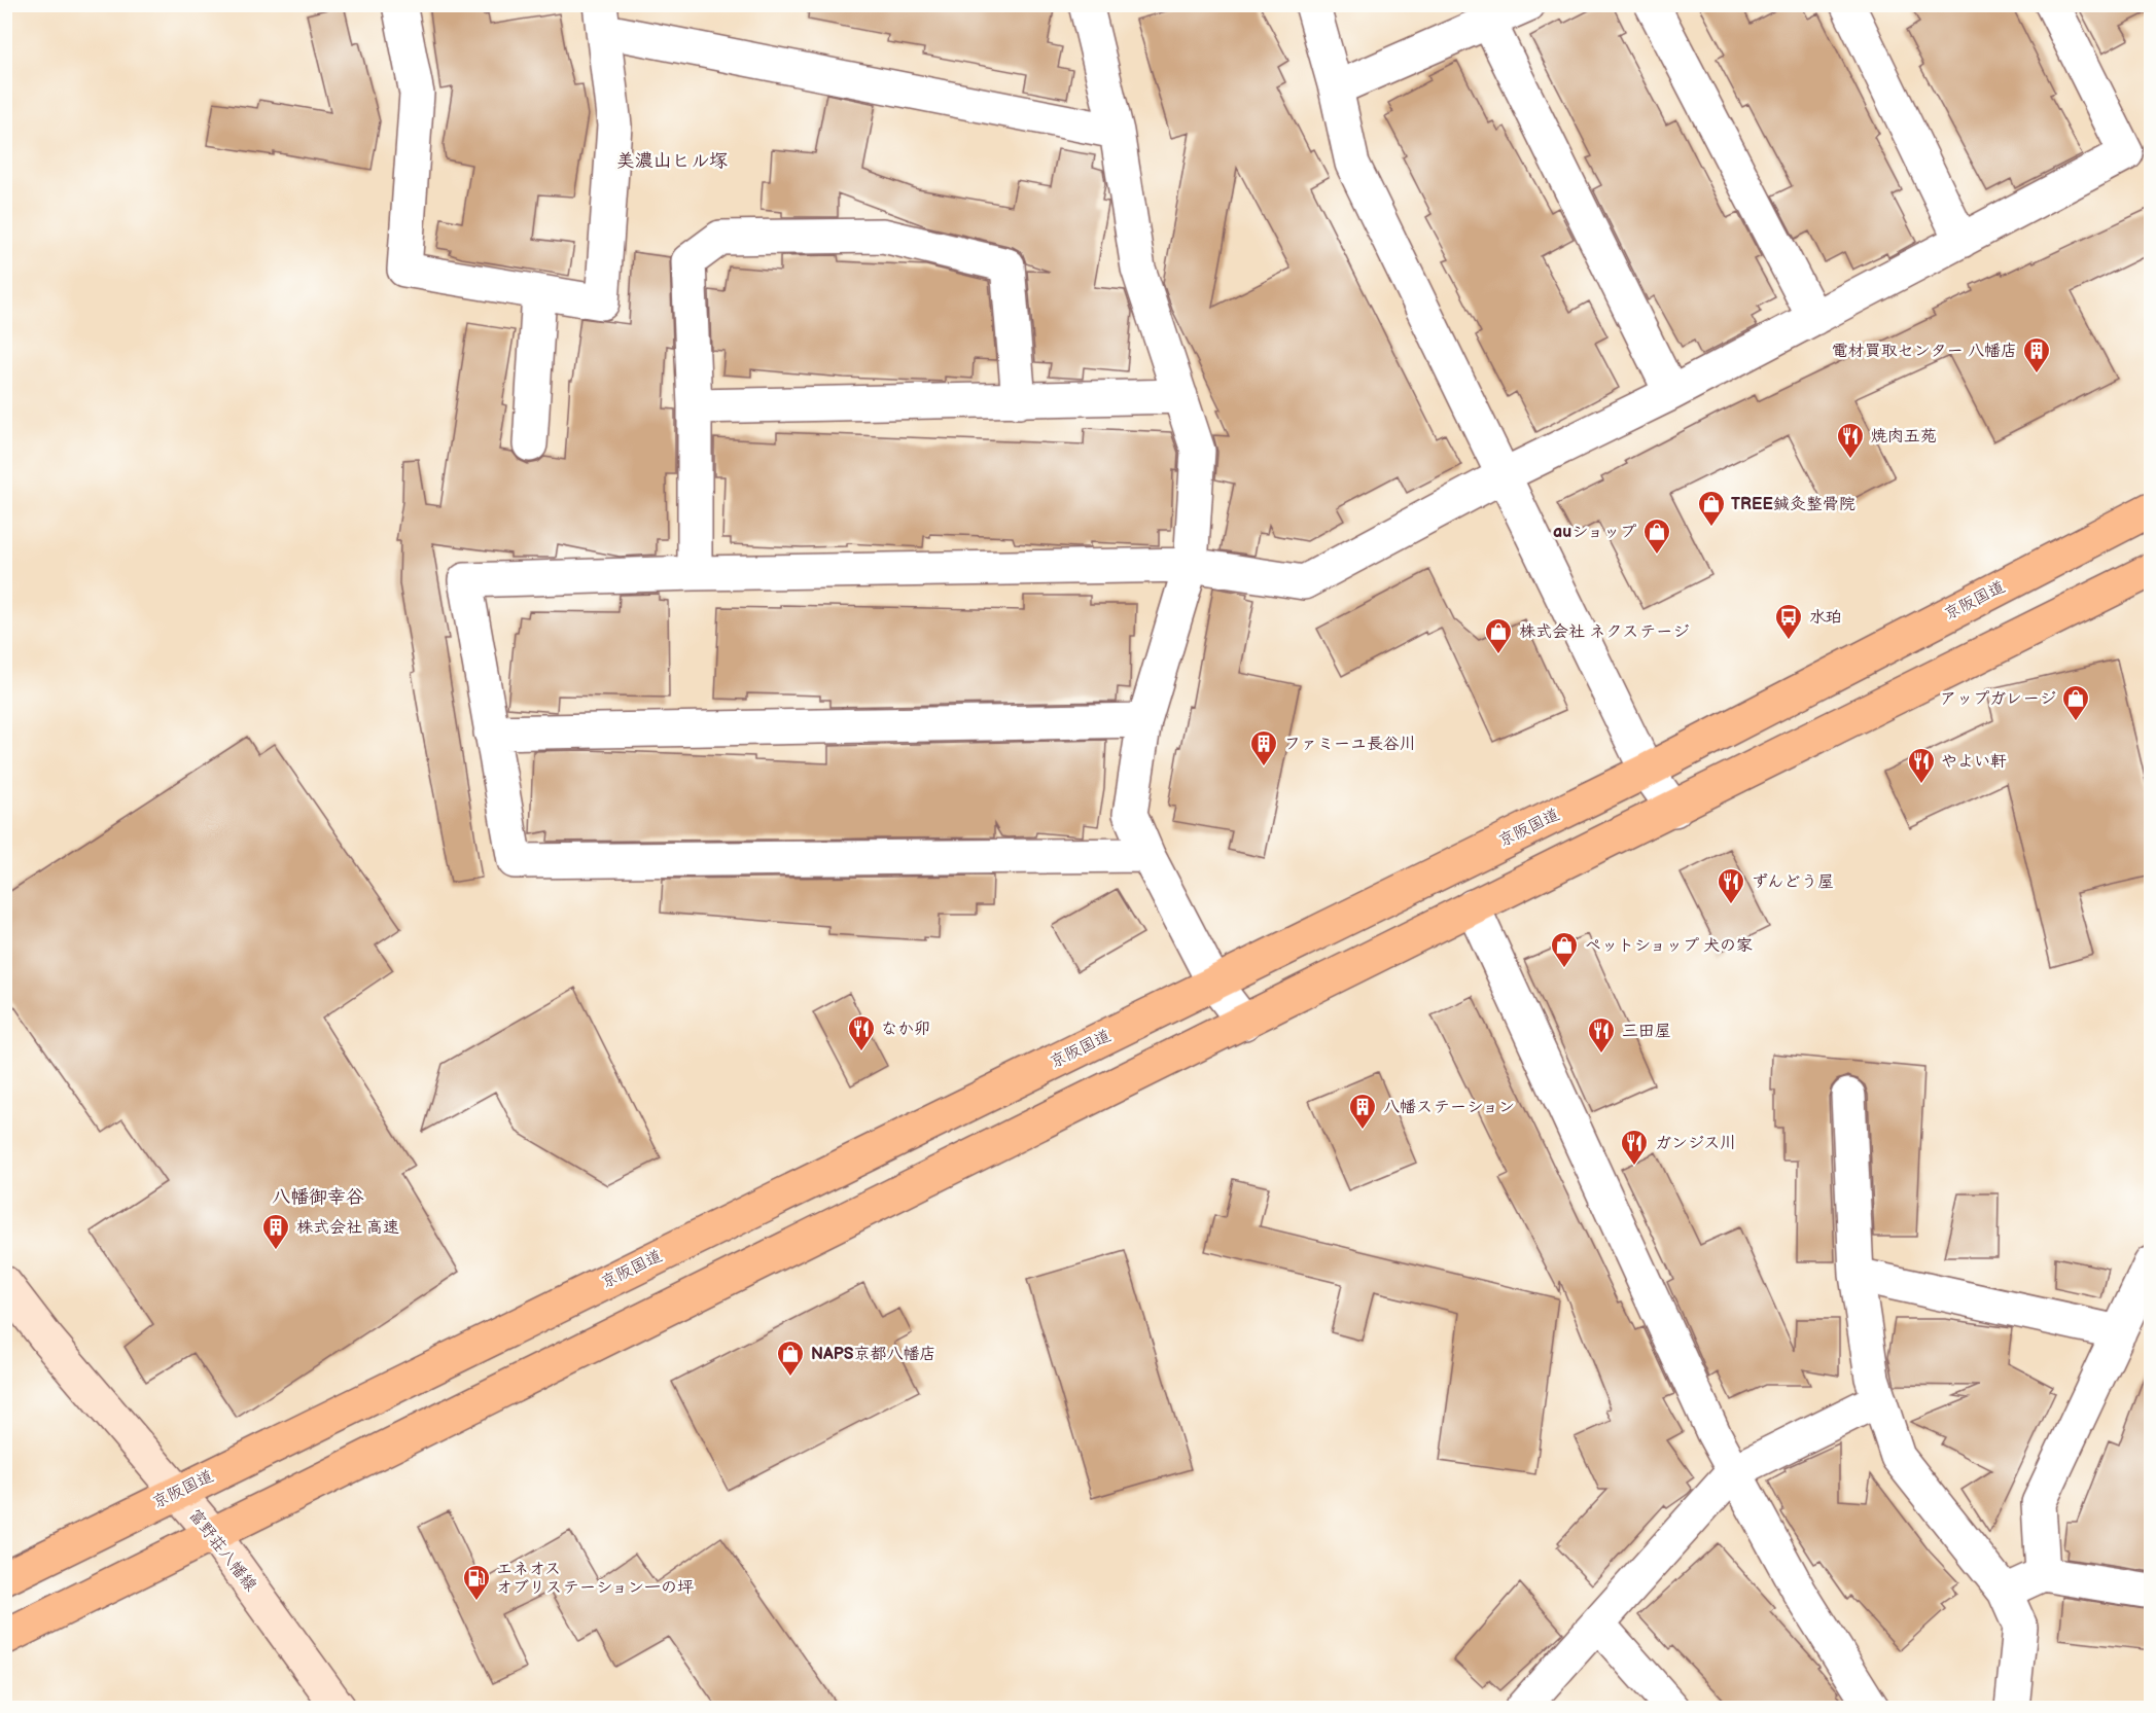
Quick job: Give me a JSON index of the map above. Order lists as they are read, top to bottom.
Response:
{
  "streets": {
    "highway": ["京阪国道"],
    "main road": ["富野荘八幡線"]
  },
  "crossings": [
    ["京阪国道", "富野荘八幡線"]
  ],
  "districts": ["美濃山ヒル塚", "八幡御幸谷"],
  "places": {
    "building": [
      "電材買取センター 八幡店",
      "ファミーユ長谷川",
      "八幡ステーション",
      "株式会社 高速"
    ],
    "restaurant": [
      "焼肉五苑",
      "やよい軒",
      "ずんどう屋",
      "なか卯",
      "三田屋",
      "ガンジス川"
    ],
    "shop": [
      "TREE鍼灸整骨院",
      "auショップ",
      "株式会社 ネクステージ",
      "アップガレージ",
      "ペットショップ 犬の家",
      "NAPS京都八幡店"
    ],
    "bus stop": ["水珀"],
    "fuel station": ["エネオス オブリステーション一の坪"]
  }
}
